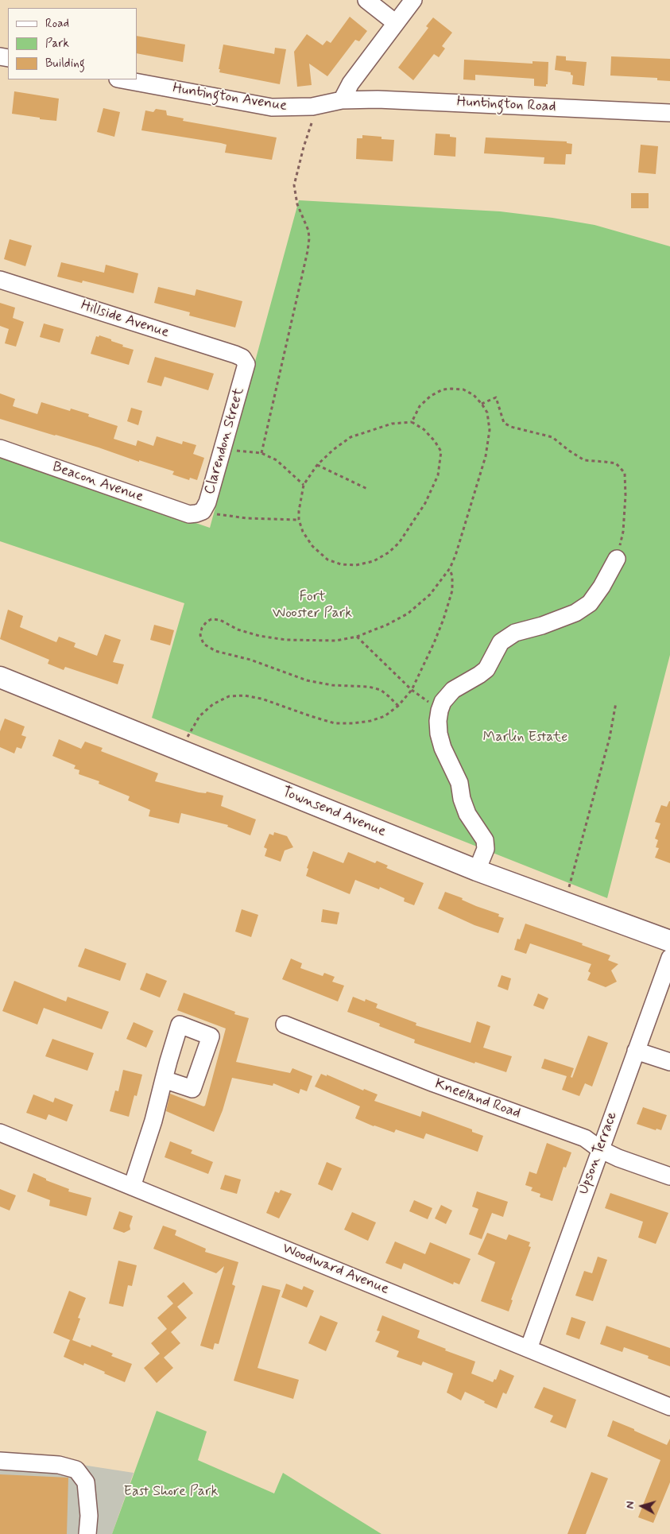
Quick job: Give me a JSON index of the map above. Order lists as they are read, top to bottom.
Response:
{
  "streets": {
    "main road": ["Townsend Avenue"],
    "street": [
      "Huntington Avenue",
      "Huntington Road",
      "Hillside Avenue",
      "Clarendon Street",
      "Beacon Avenue",
      "Kneeland Road",
      "Upson Terrace",
      "Woodward Avenue"
    ]
  },
  "crossings": [
    ["Huntington Avenue", "Huntington Road"],
    ["Hillside Avenue", "Clarendon Street"],
    ["Clarendon Street", "Beacon Avenue"],
    ["Kneeland Road", "Upson Terrace"],
    ["Upson Terrace", "Woodward Avenue"]
  ],
  "parks": ["Fort Wooster Park", "Marlin Estate", "East Shore Park"],
  "legend": ["Road", "Park", "Building"],
  "north": "left"
}
